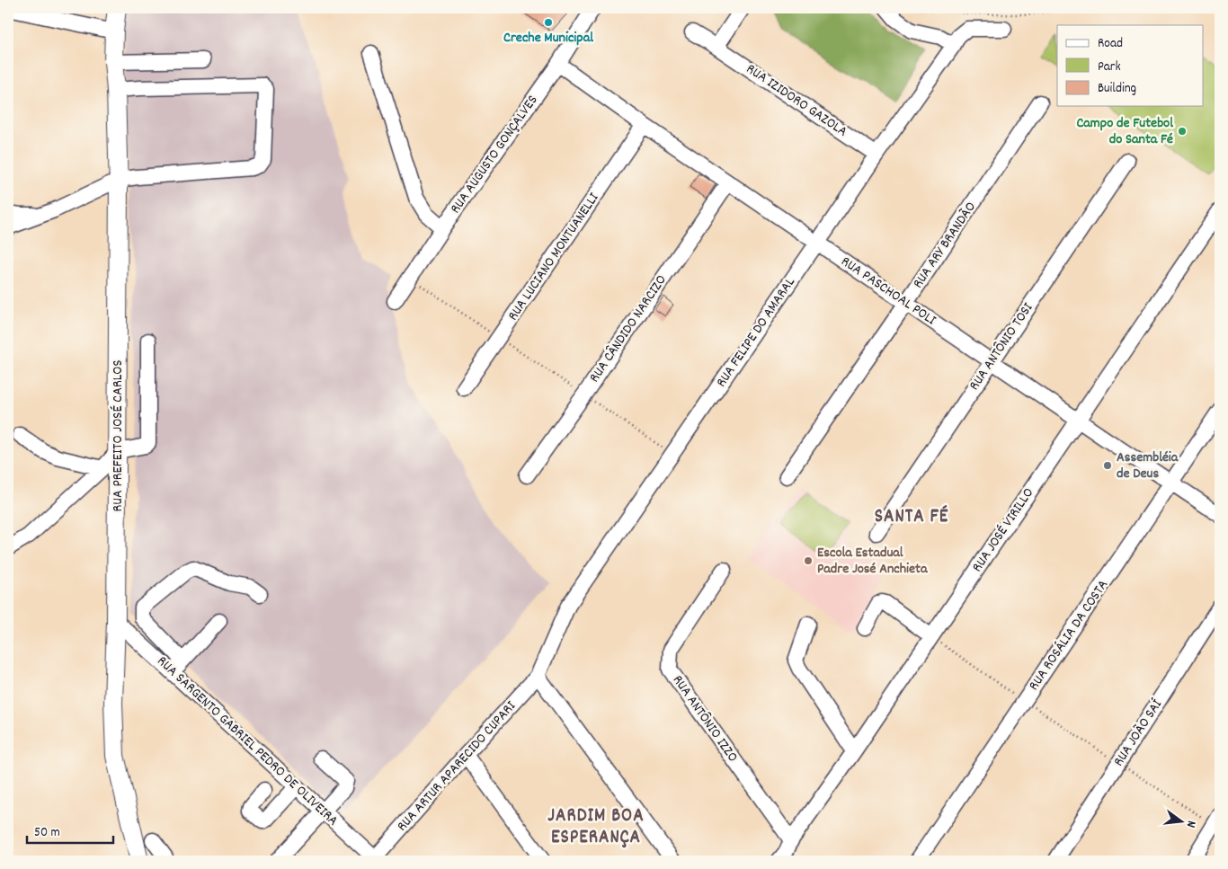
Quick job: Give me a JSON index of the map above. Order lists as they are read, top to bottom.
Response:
{
  "streets": {
    "main road": ["RUA PREFEITO JOSÉ CARLOS"],
    "street": [
      "RUA IZIDORO GAZOLA",
      "RUA AUGUSTO GONÇALVES",
      "RUA ARY BRANDÃO",
      "RUA LUCIANO MONTUANELLI",
      "RUA PASCHOAL POLI",
      "RUA CÂNDIDO NARCIZO",
      "RUA FELIPE DO AMARAL",
      "RUA ANTÔNIO TOSI",
      "RUA JOSÉ VIRILLO",
      "RUA ROSÁLIA DA COSTA",
      "RUA ANTÔNIO IZZO",
      "RUA JOÃO SAÍ",
      "RUA SARGENTO GABRIEL PEDRO DE OLIVEIRA",
      "RUA ARTUR APARECIDO CUPARI"
    ]
  },
  "crossings": [
    ["RUA IZIDORO GAZOLA", "RUA FELIPE DO AMARAL"],
    ["RUA AUGUSTO GONÇALVES", "RUA PASCHOAL POLI"],
    ["RUA ARY BRANDÃO", "RUA PASCHOAL POLI"],
    ["RUA LUCIANO MONTUANELLI", "RUA PASCHOAL POLI"],
    ["RUA PASCHOAL POLI", "RUA CÂNDIDO NARCIZO"],
    ["RUA PASCHOAL POLI", "RUA FELIPE DO AMARAL"],
    ["RUA PASCHOAL POLI", "RUA ANTÔNIO TOSI"],
    ["RUA PASCHOAL POLI", "RUA JOSÉ VIRILLO"],
    ["RUA PASCHOAL POLI", "RUA ROSÁLIA DA COSTA"],
    ["RUA FELIPE DO AMARAL", "RUA ARTUR APARECIDO CUPARI"],
    ["RUA PREFEITO JOSÉ CARLOS", "RUA SARGENTO GABRIEL PEDRO DE OLIVEIRA"],
    ["RUA JOSÉ VIRILLO", "RUA ANTÔNIO IZZO"],
    ["RUA SARGENTO GABRIEL PEDRO DE OLIVEIRA", "RUA ARTUR APARECIDO CUPARI"]
  ],
  "districts": ["SANTA FÉ", "JARDIM BOA ESPERANÇA"],
  "places": [
    "Creche Municipal",
    "Campo de Futebol do Santa Fé",
    "Assembléia de Deus",
    "Escola Estadual Padre José Anchieta"
  ],
  "legend": ["Road", "Park", "Building"],
  "scale_bar": "50 m",
  "north": "right"
}
